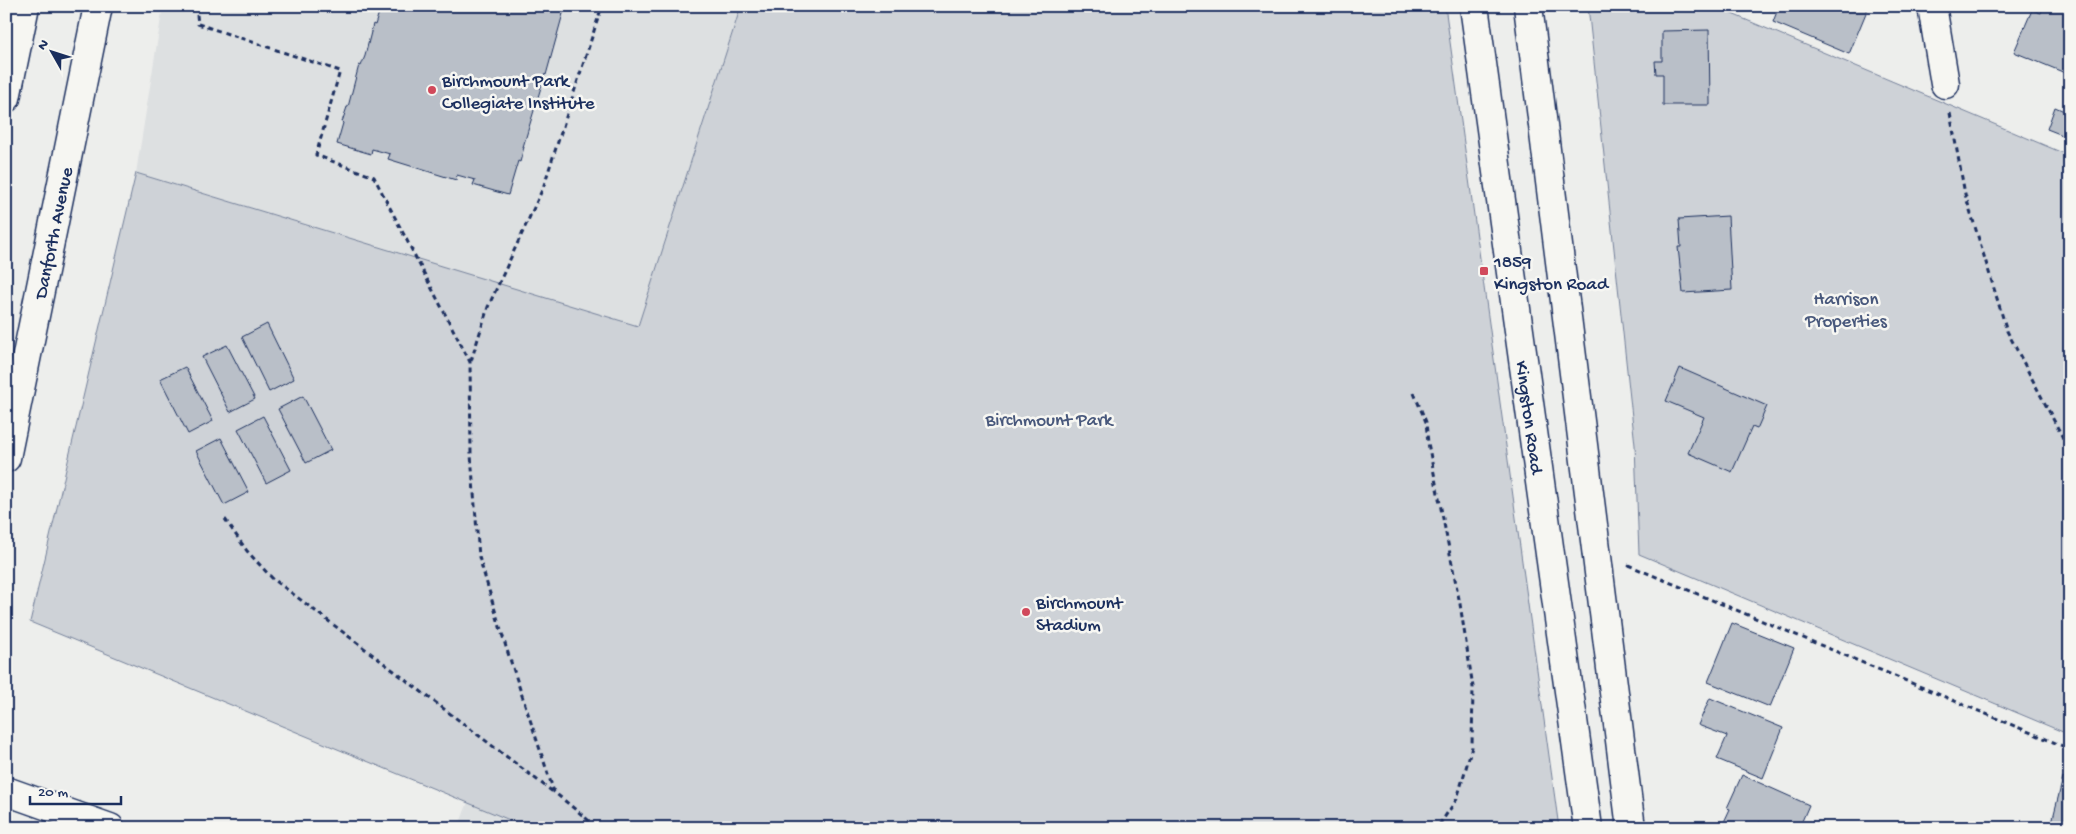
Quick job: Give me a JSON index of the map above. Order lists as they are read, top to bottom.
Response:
{
  "streets": {
    "main road": ["Danforth Avenue", "Kingston Road"]
  },
  "parks": ["Harrison Properties", "Birchmount Park"],
  "places": {
    "other": ["Birchmount Park Collegiate Institute", "Birchmount Stadium"],
    "transit": ["1859 Kingston Road"]
  },
  "scale_bar": "20 m",
  "north": "top left"
}
